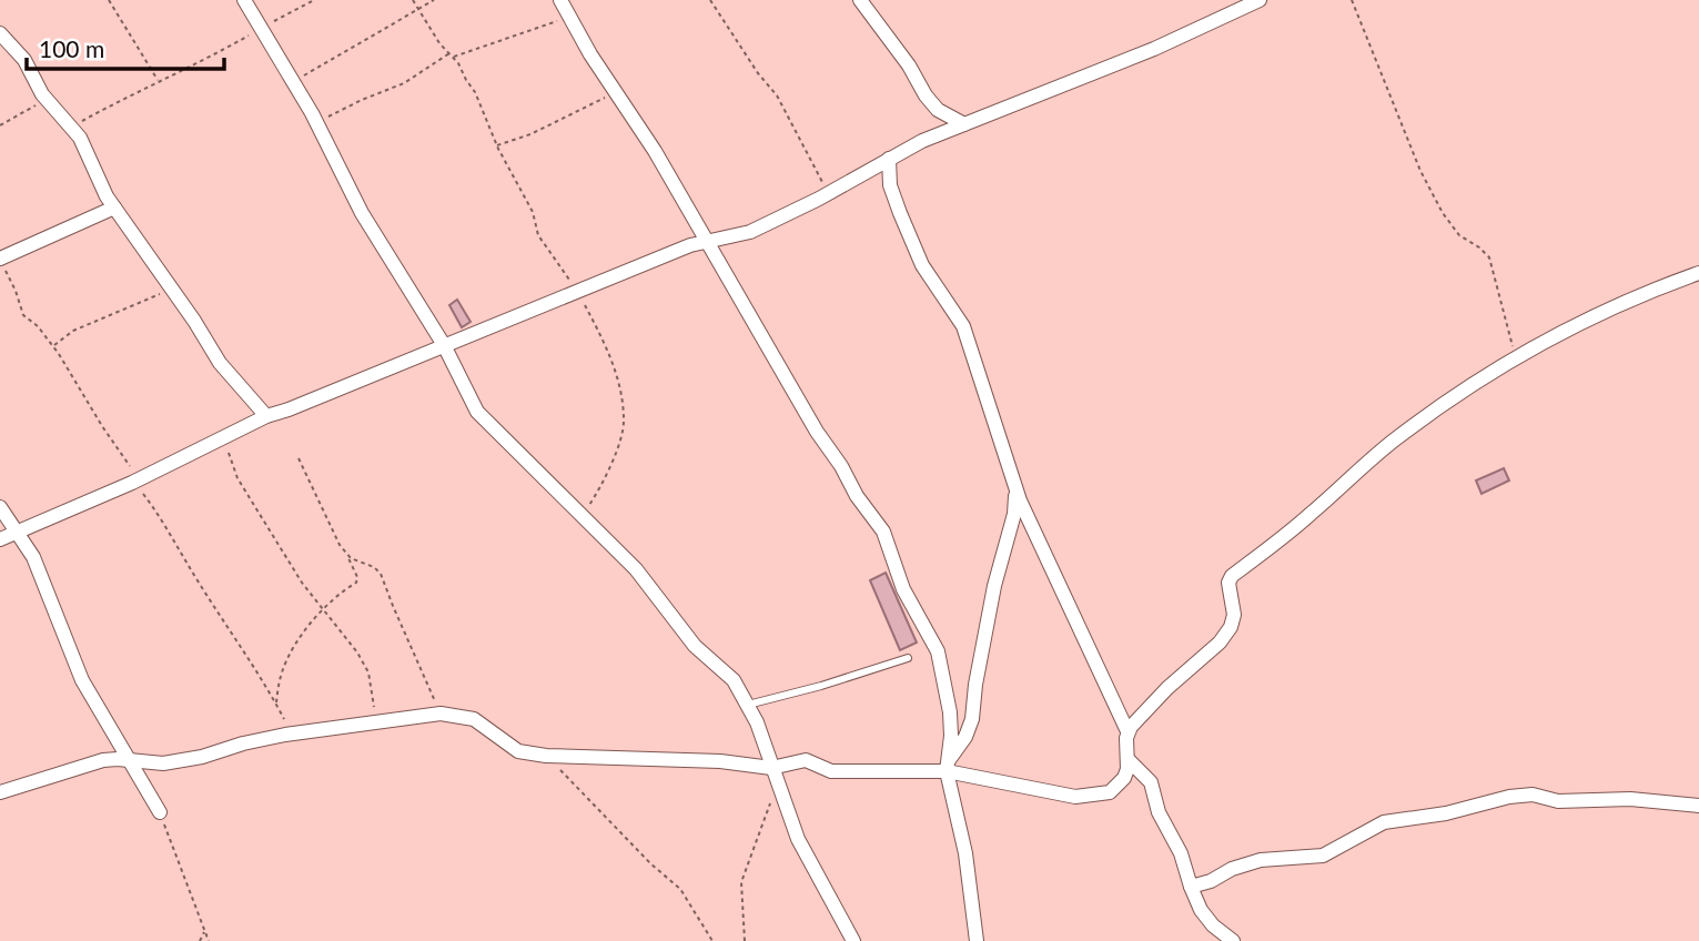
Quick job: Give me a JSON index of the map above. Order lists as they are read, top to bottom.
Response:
{
  "scale_bar": "100 m"
}
